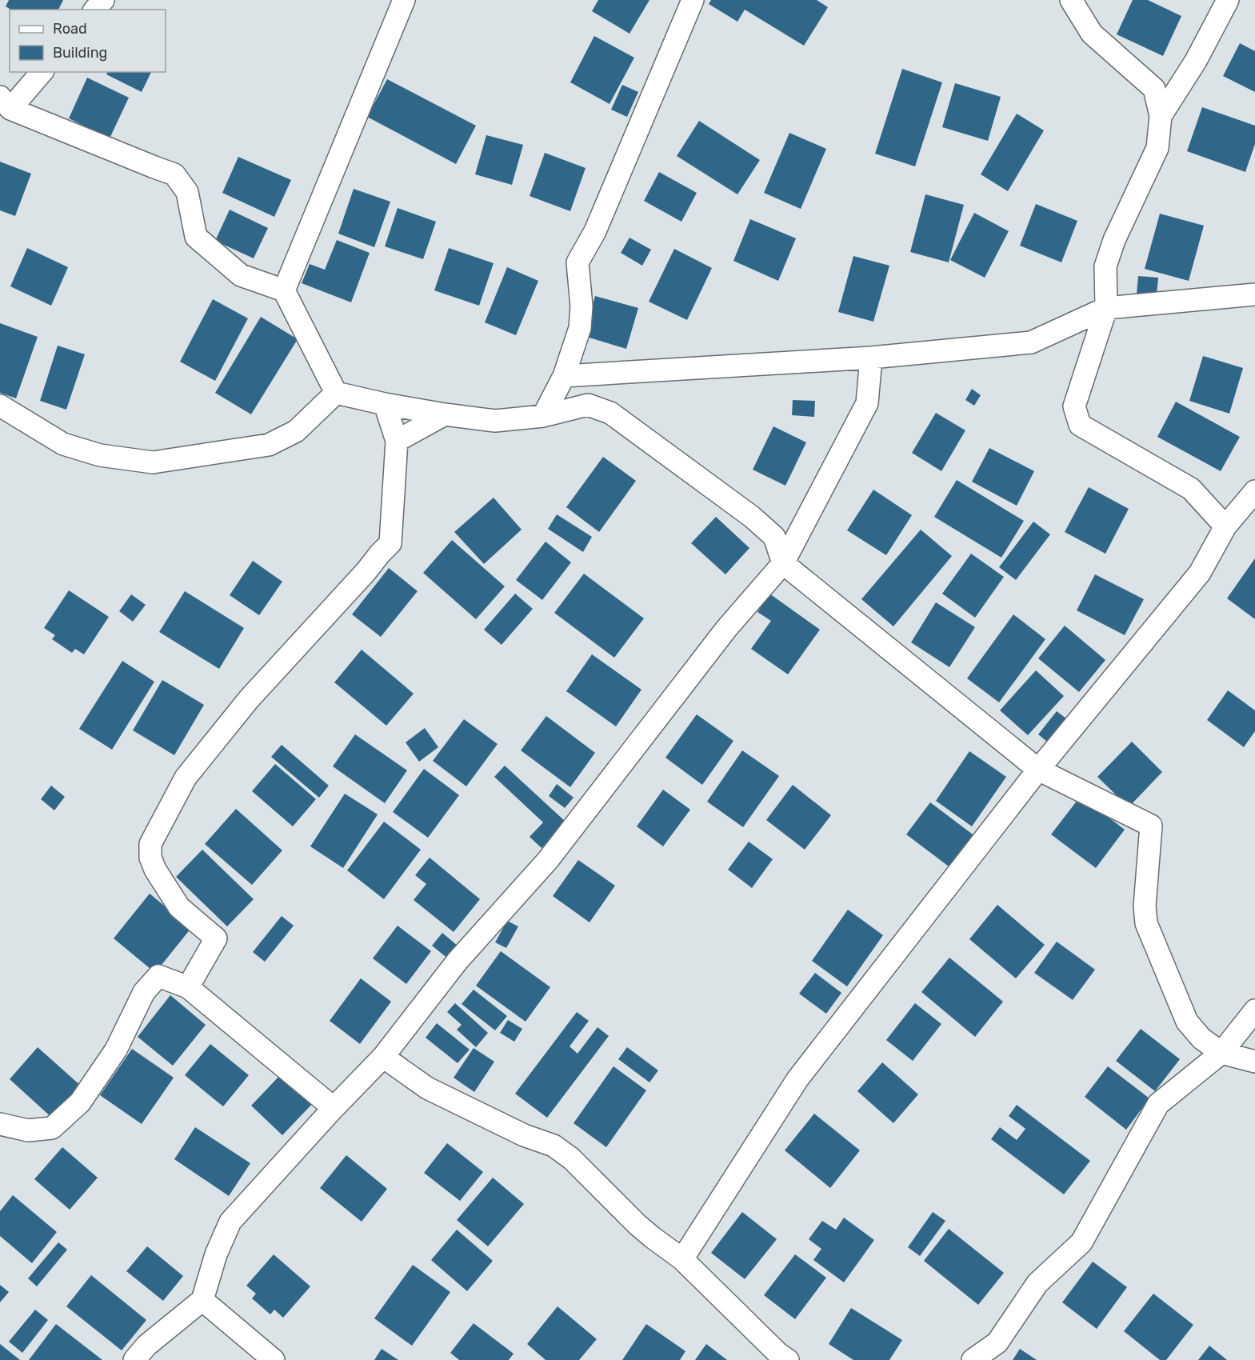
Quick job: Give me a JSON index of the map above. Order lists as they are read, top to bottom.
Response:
{
  "legend": ["Road", "Building"]
}
